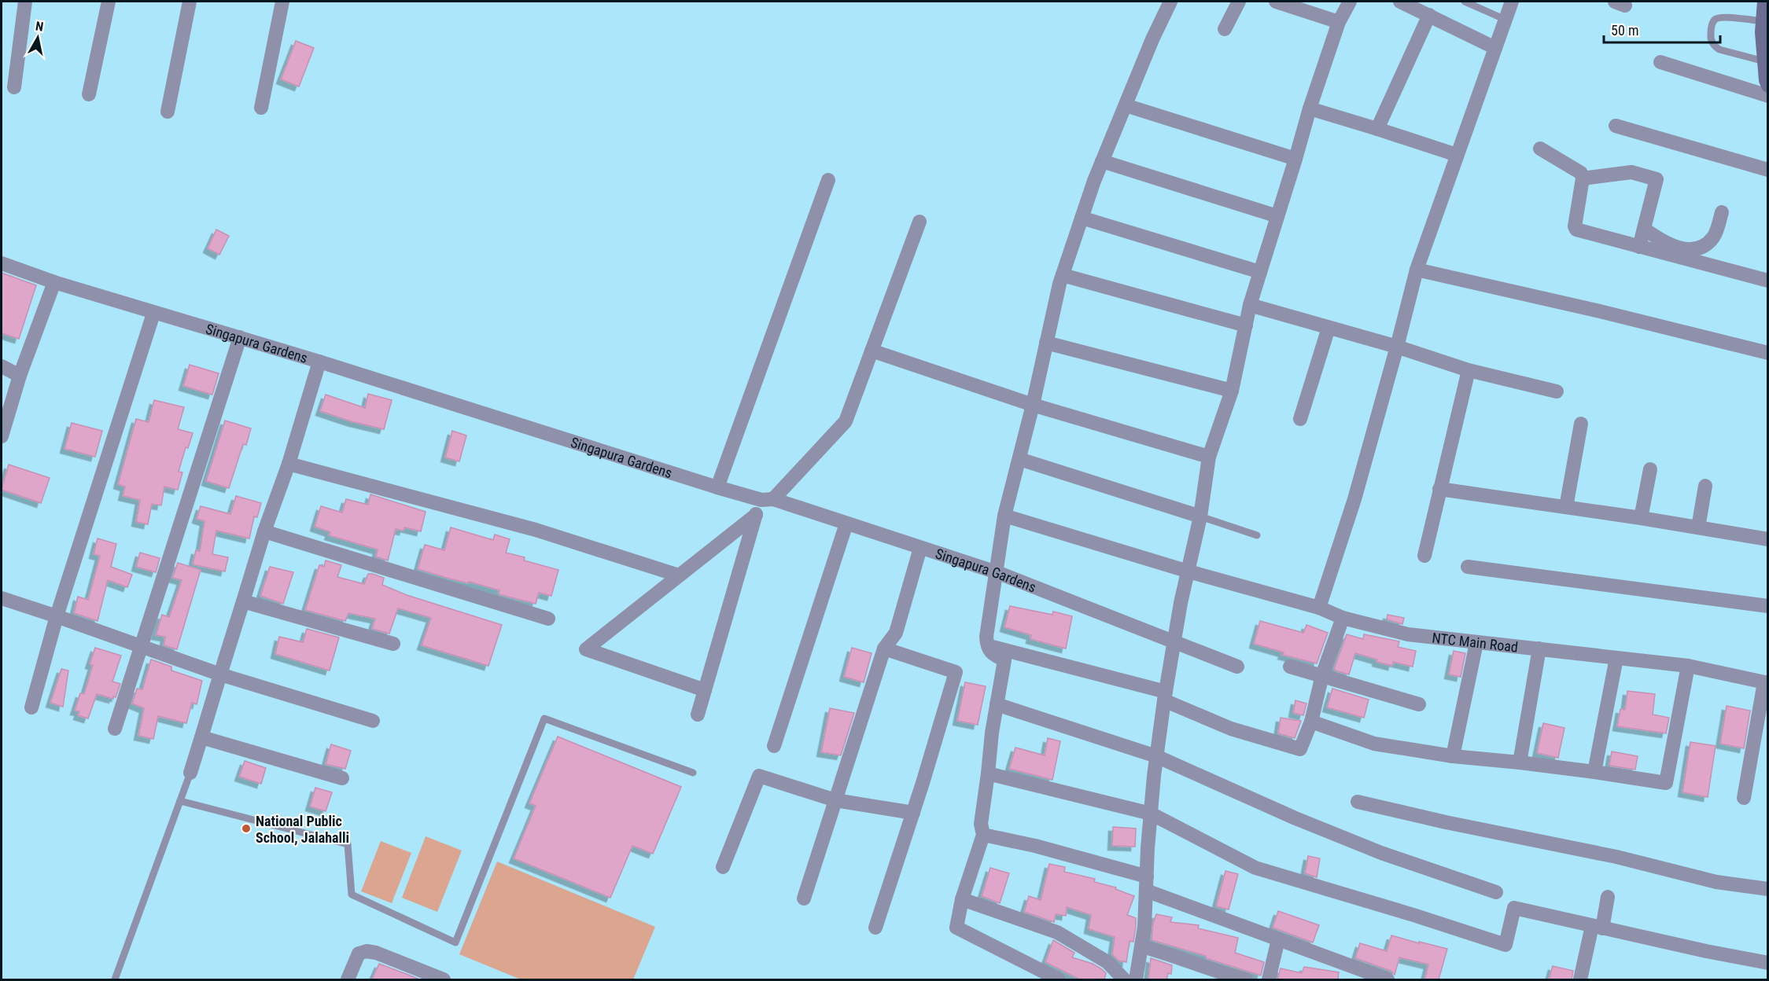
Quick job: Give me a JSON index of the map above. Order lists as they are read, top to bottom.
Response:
{
  "streets": {
    "street": ["Singapura Gardens", "NTC Main Road"]
  },
  "places": ["National Public School, Jalahalli"],
  "scale_bar": "50 m",
  "north": "top"
}
